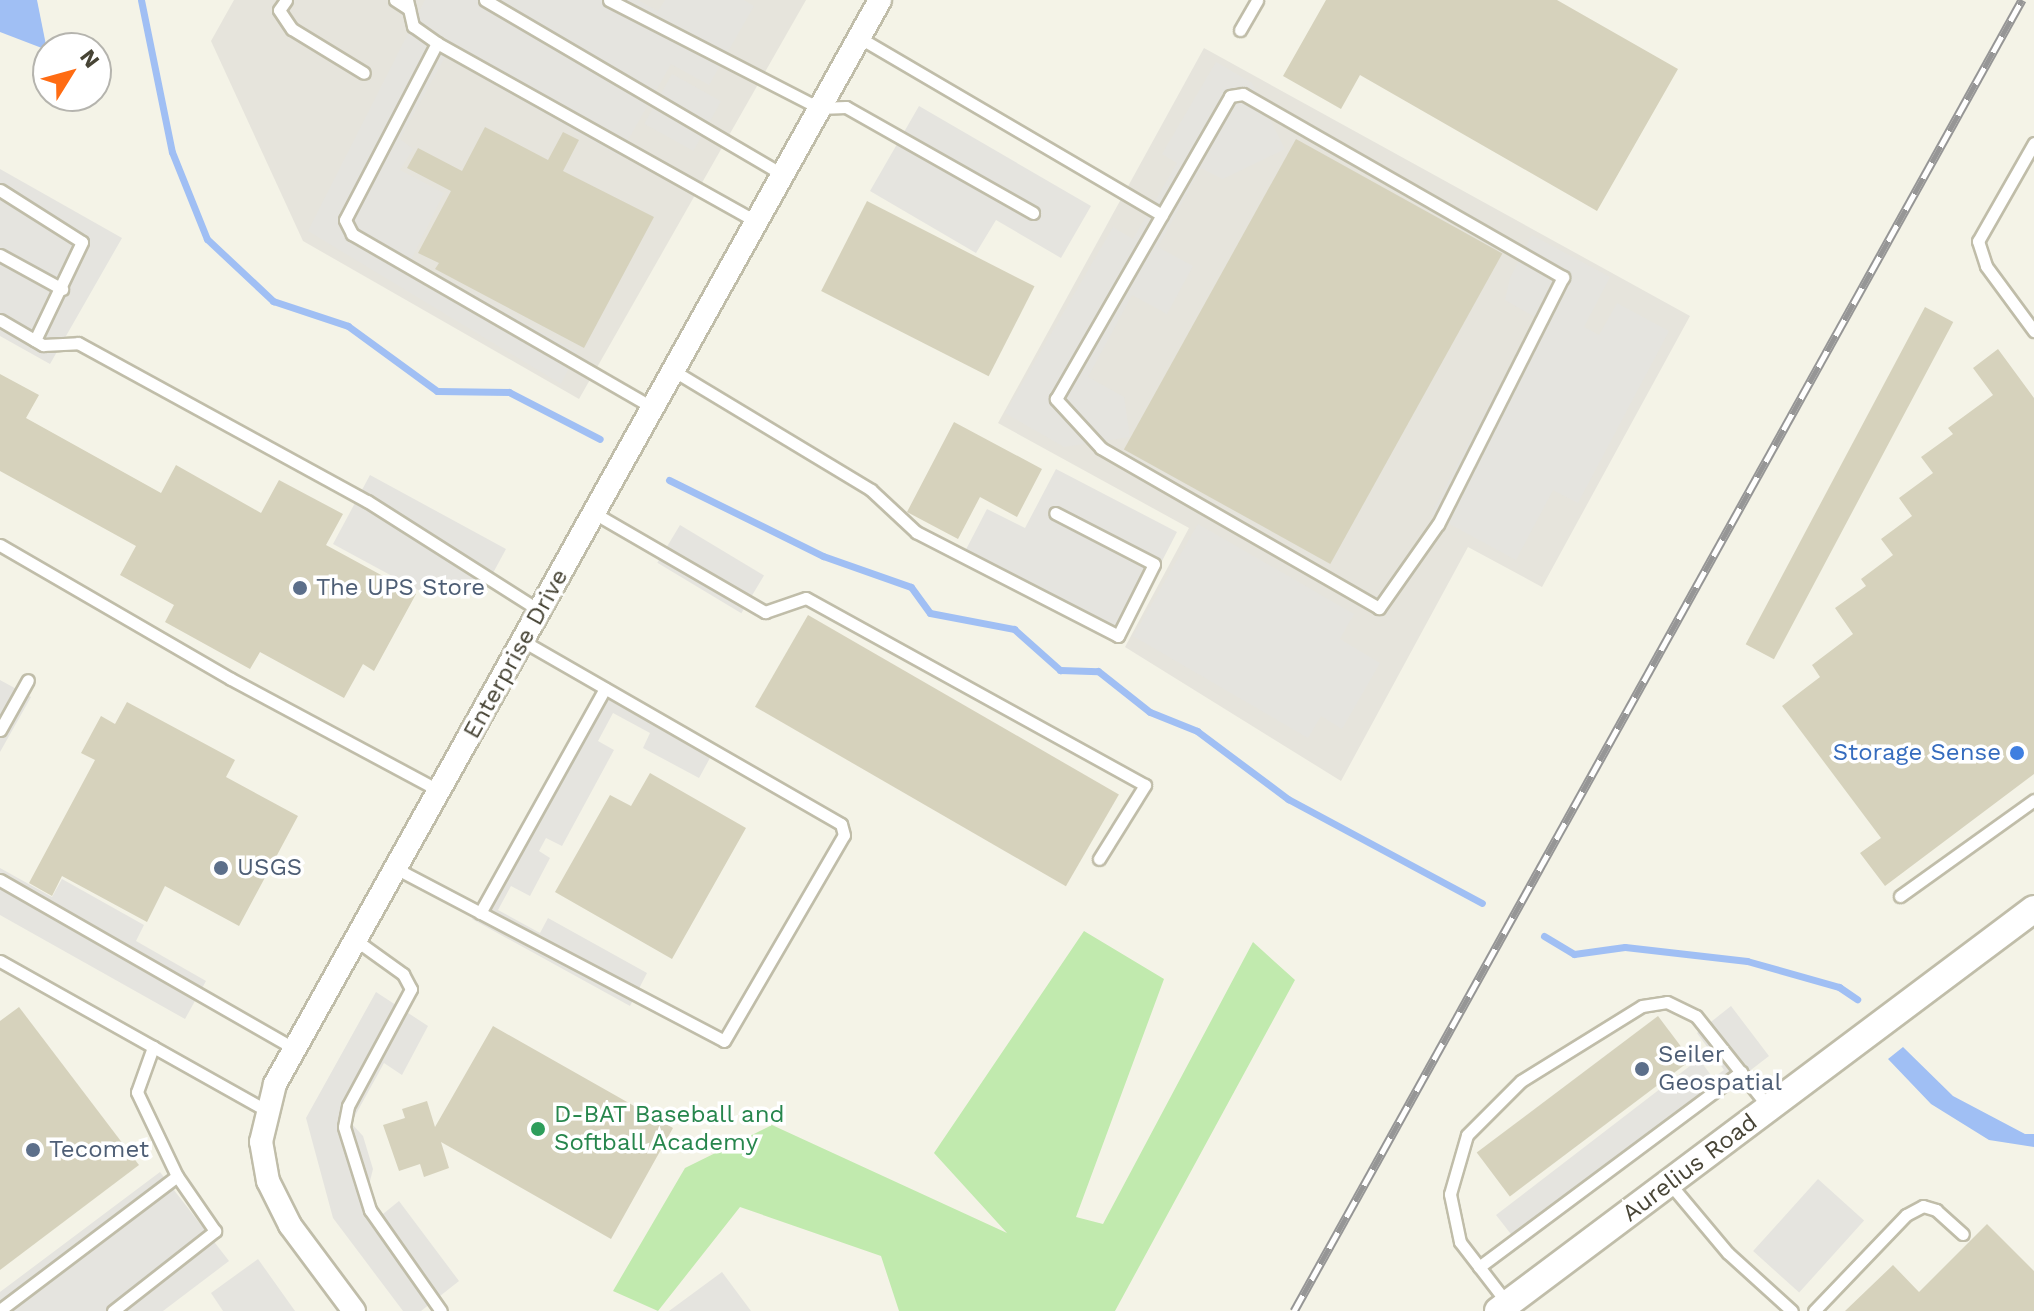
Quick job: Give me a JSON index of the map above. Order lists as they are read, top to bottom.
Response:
{
  "streets": {
    "street": ["Enterprise Drive", "Aurelius Road"]
  },
  "places": [
    "The UPS Store",
    "Storage Sense",
    "USGS",
    "Seiler Geospatial",
    "D-BAT Baseball and Softball Academy",
    "Tecomet"
  ],
  "north": "top right"
}
